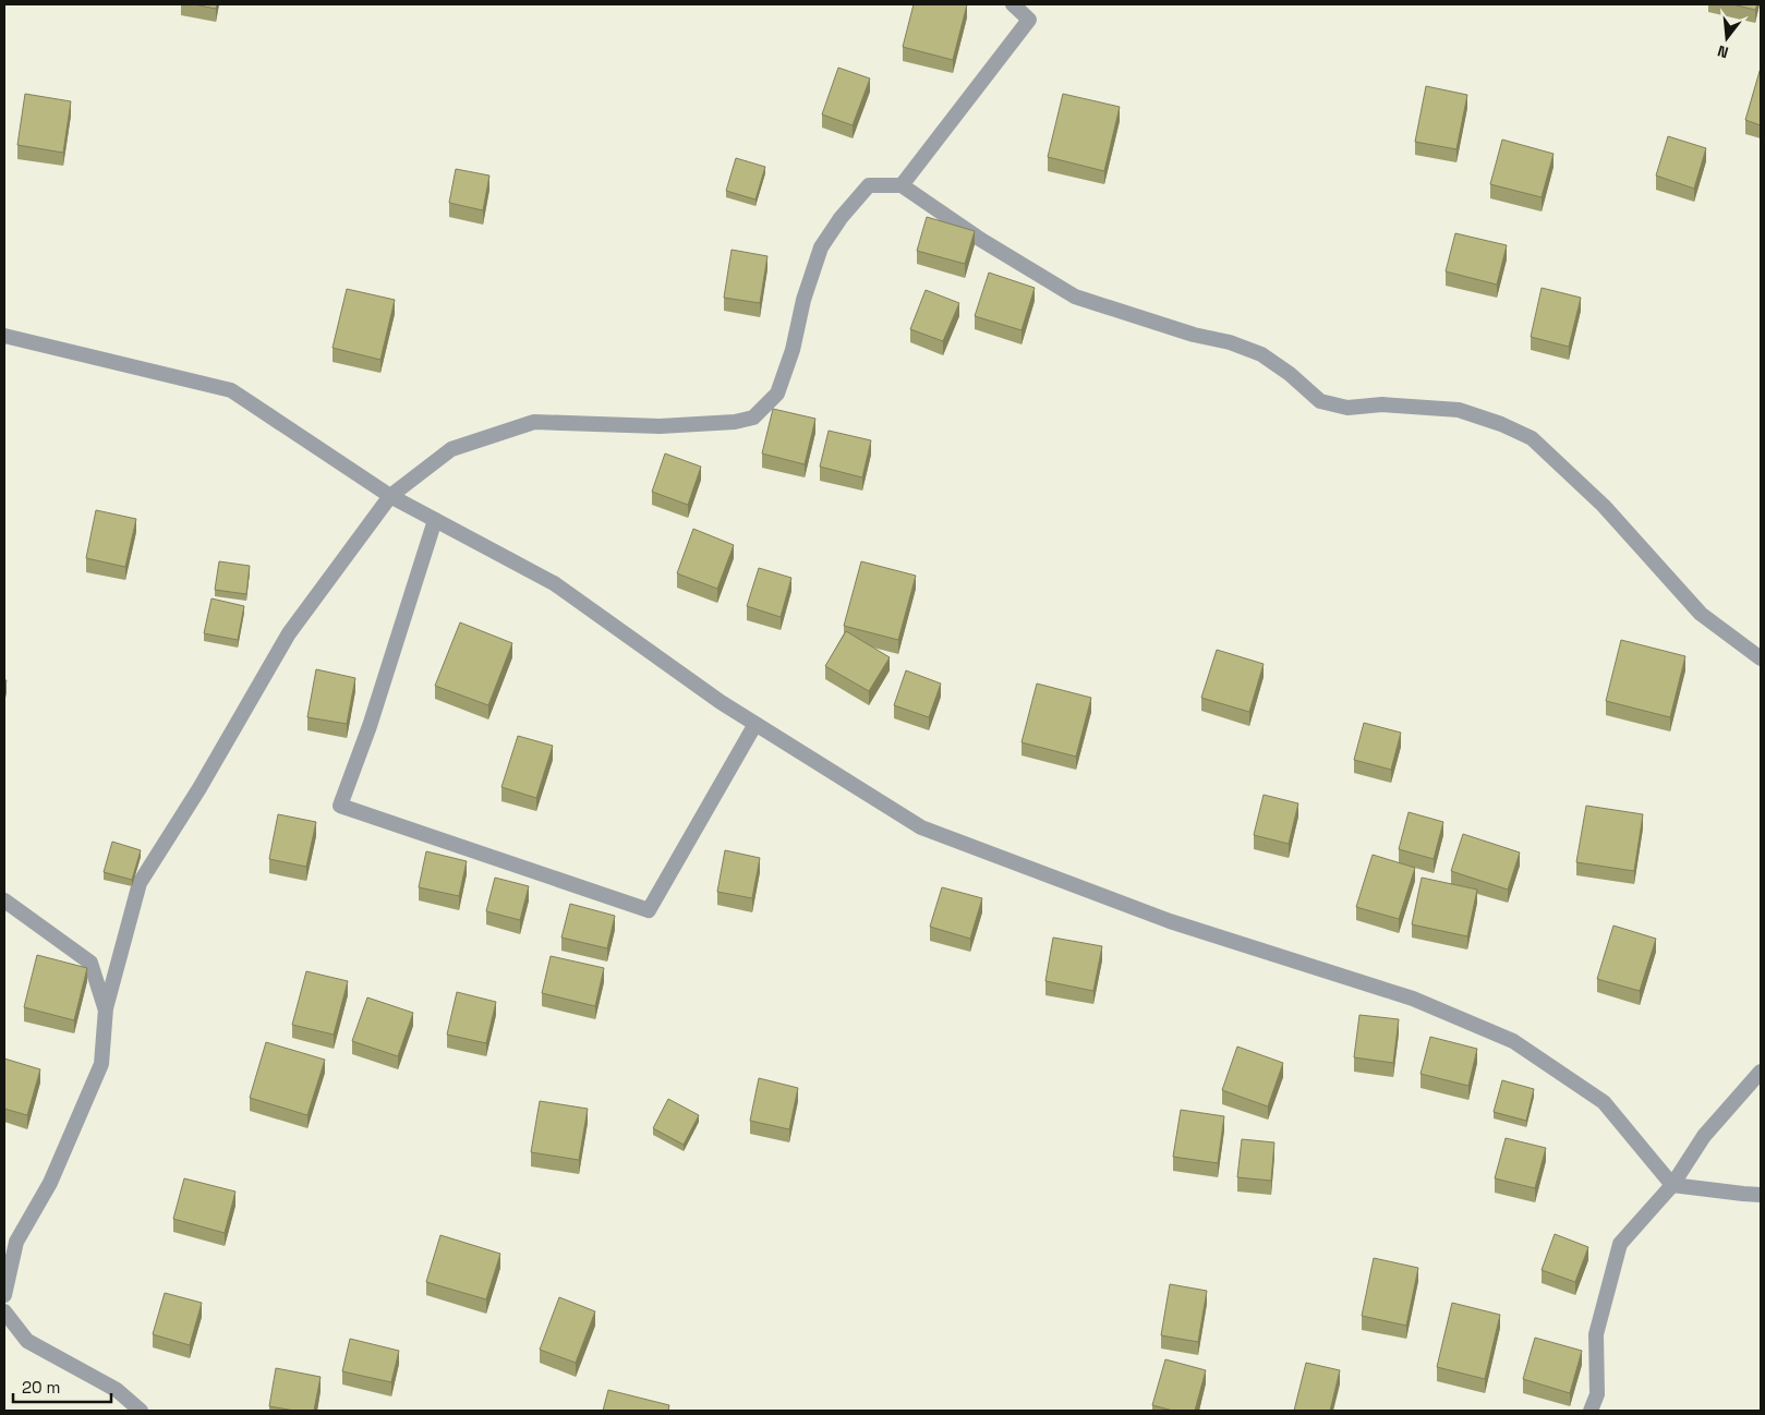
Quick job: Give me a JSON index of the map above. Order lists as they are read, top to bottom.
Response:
{
  "scale_bar": "20 m",
  "north": "bottom"
}
